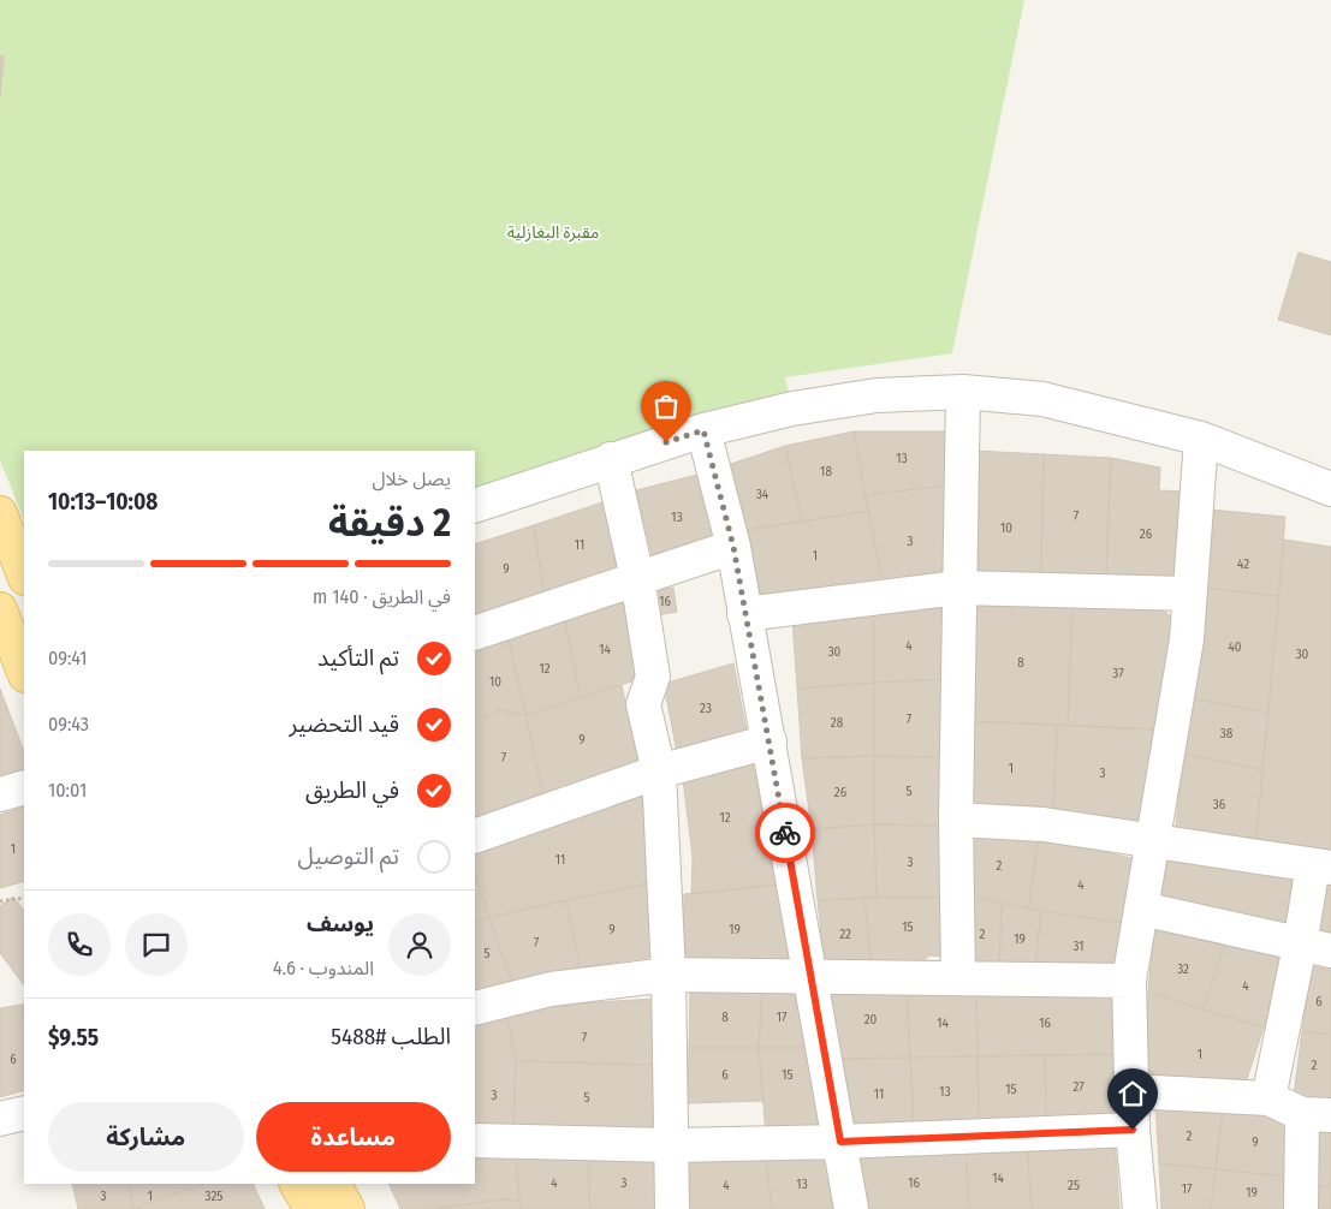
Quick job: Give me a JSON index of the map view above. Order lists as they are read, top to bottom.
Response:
{
  "parks": ["مقبرة البغازلية"],
  "house_numbers": [
    "13",
    "18",
    "34",
    "7",
    "13",
    "10",
    "26",
    "3",
    "11",
    "1",
    "42",
    "9",
    "16",
    "4",
    "40",
    "14",
    "30",
    "30",
    "8",
    "12",
    "37",
    "10",
    "23",
    "7",
    "28",
    "38",
    "9",
    "7",
    "1",
    "3",
    "5",
    "26",
    "36",
    "12",
    "1",
    "11",
    "3",
    "2",
    "4",
    "15",
    "9",
    "19",
    "22",
    "2",
    "19",
    "7",
    "31",
    "5",
    "32",
    "4",
    "6",
    "8",
    "17",
    "20",
    "14",
    "16",
    "7",
    "1",
    "6",
    "2",
    "6",
    "15",
    "27",
    "15",
    "13",
    "11",
    "3",
    "5",
    "2",
    "9",
    "14",
    "4",
    "3",
    "16",
    "13",
    "4",
    "25",
    "17",
    "19",
    "3",
    "1",
    "325"
  ],
  "page": {
    "heading": ["2 دقيقة", "يصل خلال", "10:08–10:13"],
    "panel": [
      "يوسف",
      "المندوب · 4.6",
      "الطلب #5488",
      "$9.55"
    ],
    "bar": "في الطريق · 140 m",
    "list": [
      ["تم التأكيد", "09:41"],
      ["قيد التحضير", "09:43"],
      ["في الطريق", "10:01"],
      "تم التوصيل"
    ],
    "buttons": ["مساعدة", "مشاركة"]
  }
}
